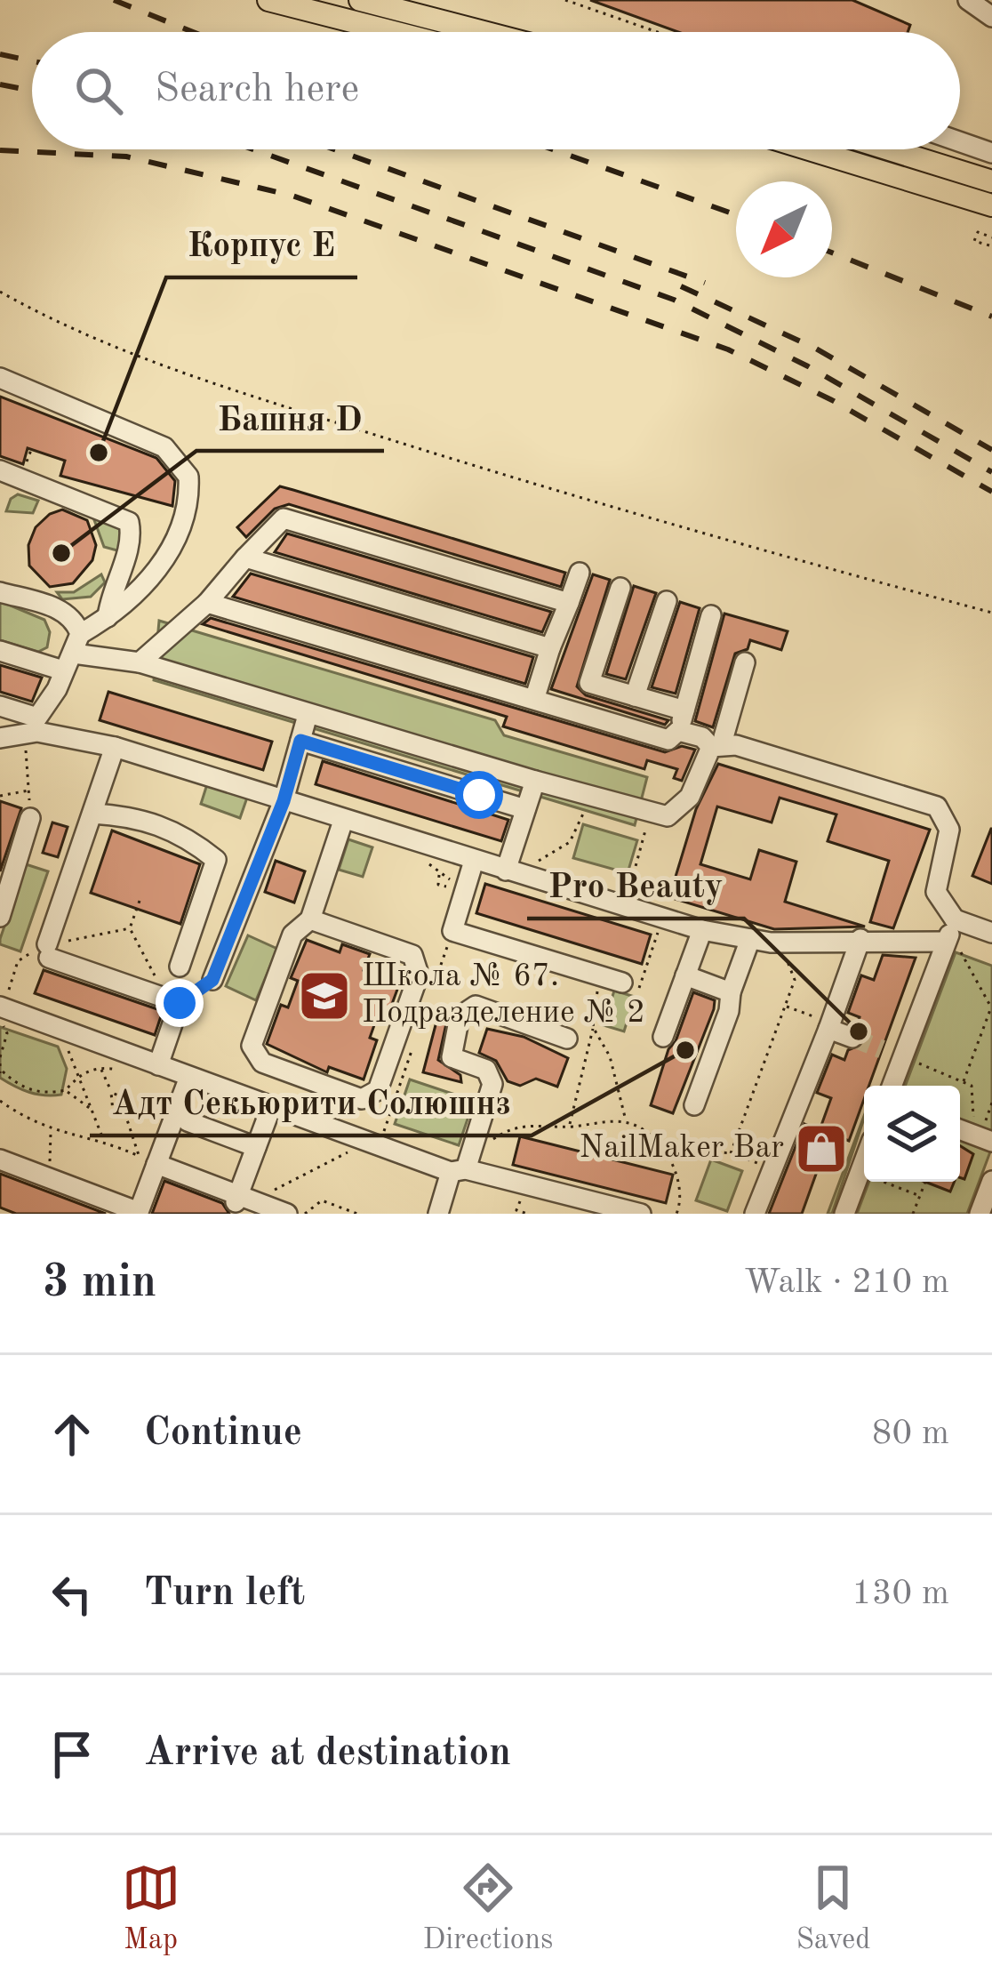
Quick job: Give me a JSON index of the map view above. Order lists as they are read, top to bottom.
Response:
{
  "places": {
    "other": [
      "Корпус E",
      "Башня D",
      "Pro Beauty",
      "Адт Секьюрити Солюшнз"
    ],
    "school or university": ["Школа № 67. Подразделение № 2"],
    "shop": ["NailMaker Bar"]
  },
  "north": "bottom left",
  "page": {
    "search": "Search here",
    "heading": ["3 min", "Walk · 210 m"],
    "list": [
      ["Continue", "80 m"],
      ["Turn left", "130 m"],
      "Arrive at destination"
    ],
    "nav": ["Map", "Directions", "Saved"]
  }
}
